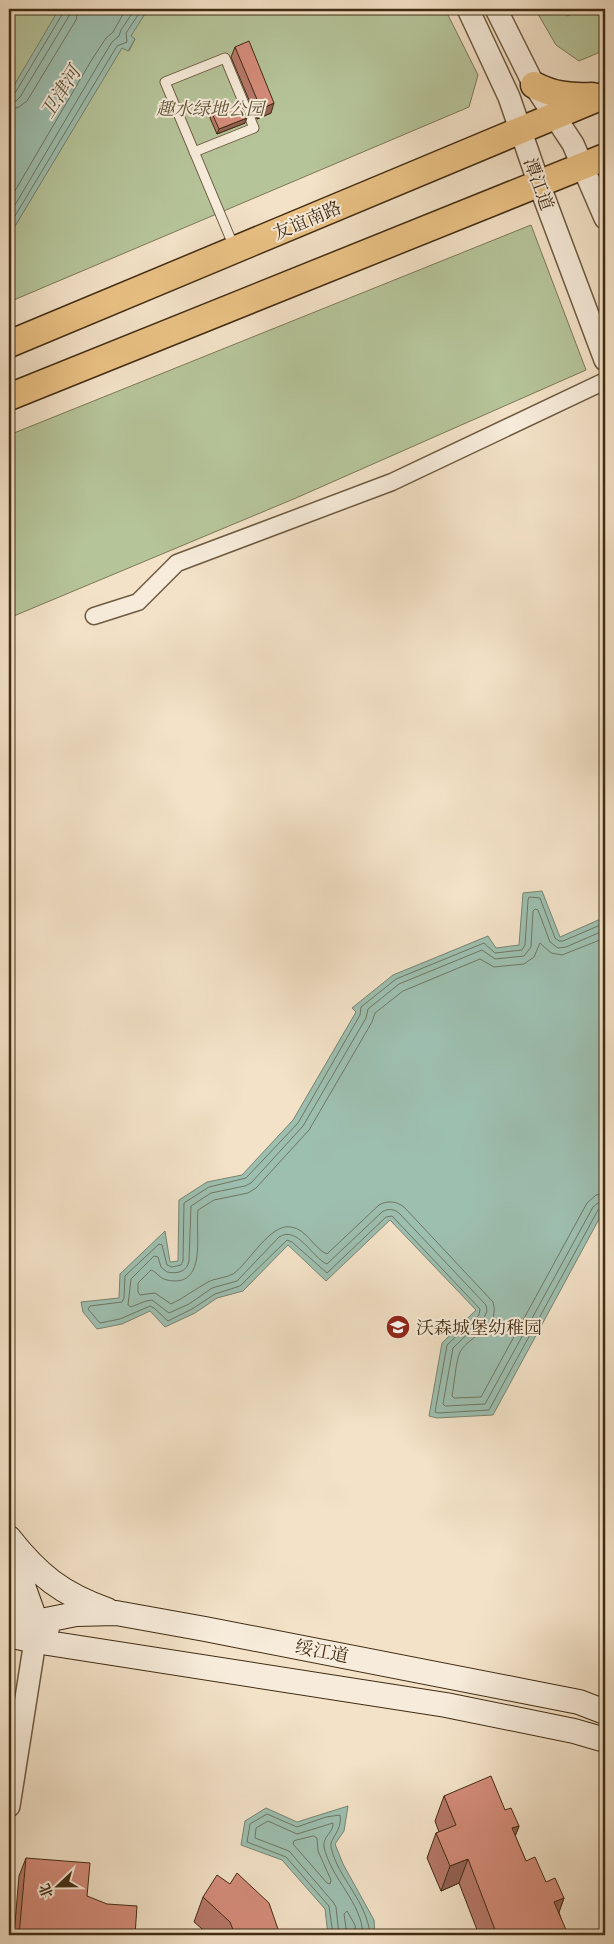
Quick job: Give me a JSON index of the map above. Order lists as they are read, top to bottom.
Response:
{
  "streets": {
    "main road": ["友谊南路", "绥江道"],
    "street": ["潭江道"]
  },
  "crossings": [
    ["潭江道", "友谊南路"]
  ],
  "water": ["卫津河"],
  "parks": ["趣水绿地公园"],
  "places": {
    "school or university": ["沃森城堡幼稚园"]
  },
  "north": "left"
}
